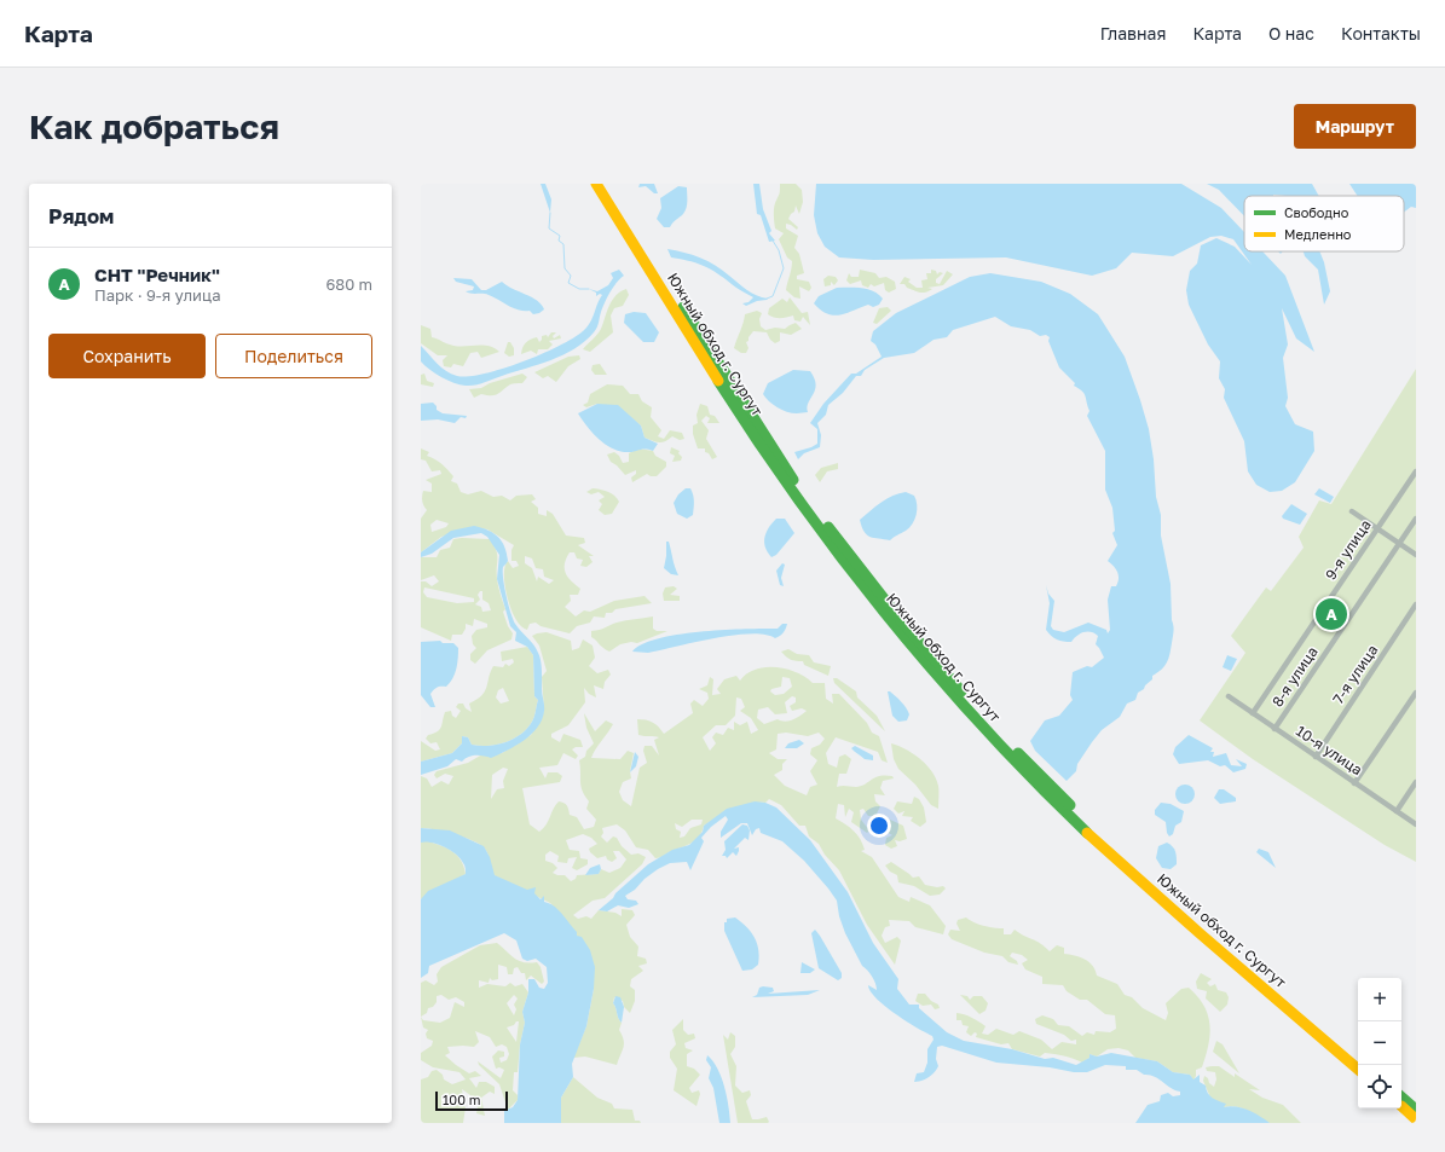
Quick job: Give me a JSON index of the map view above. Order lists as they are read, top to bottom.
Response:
{
  "streets": {
    "highway": ["Южный обход г. Сургут"],
    "street": [
      "9-я улица",
      "7-я улица",
      "8-я улица",
      "10-я улица"
    ]
  },
  "crossings": [
    ["9-я улица", "10-я улица"],
    ["7-я улица", "10-я улица"],
    ["8-я улица", "10-я улица"]
  ],
  "legend": ["Свободно", "Медленно"],
  "scale_bar": "100 m",
  "page": {
    "header": "Карта",
    "nav": [
      "Главная",
      "Карта",
      "О нас",
      "Контакты"
    ],
    "buttons": [
      "Маршрут",
      ["Сохранить", "Поделиться"]
    ],
    "title": "Как добраться",
    "heading": "Рядом",
    "list": [
      {
        "mark": "A",
        "name": "СНТ \"Речник\"",
        "note": "Парк · 9-я улица",
        "value": "680 m"
      }
    ],
    "pins": "A",
    "map_buttons": ["+", "−"],
    "scale": "100 m"
  }
}
